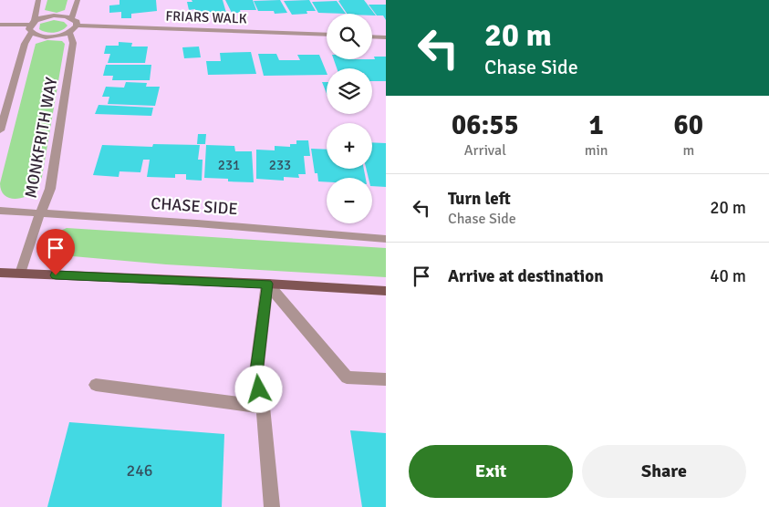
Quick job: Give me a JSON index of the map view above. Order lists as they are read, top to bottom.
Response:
{
  "streets": {
    "street": ["FRIARS WALK", "MONKFRITH WAY", "CHASE SIDE"]
  },
  "crossings": [
    ["FRIARS WALK", "MONKFRITH WAY"],
    ["MONKFRITH WAY", "CHASE SIDE"]
  ],
  "house_numbers": ["231", "233", "246"],
  "page": {
    "turn": ["20 m", "Chase Side"],
    "map_buttons": ["+", "−"],
    "eta": [
      "06:55",
      "Arrival",
      "1",
      "min",
      "60",
      "m"
    ],
    "list": [
      {
        "name": "Turn left",
        "note": "Chase Side",
        "value": "20 m"
      },
      {
        "name": "Arrive at destination",
        "value": "40 m"
      }
    ],
    "buttons": ["Exit", "Share"]
  }
}
